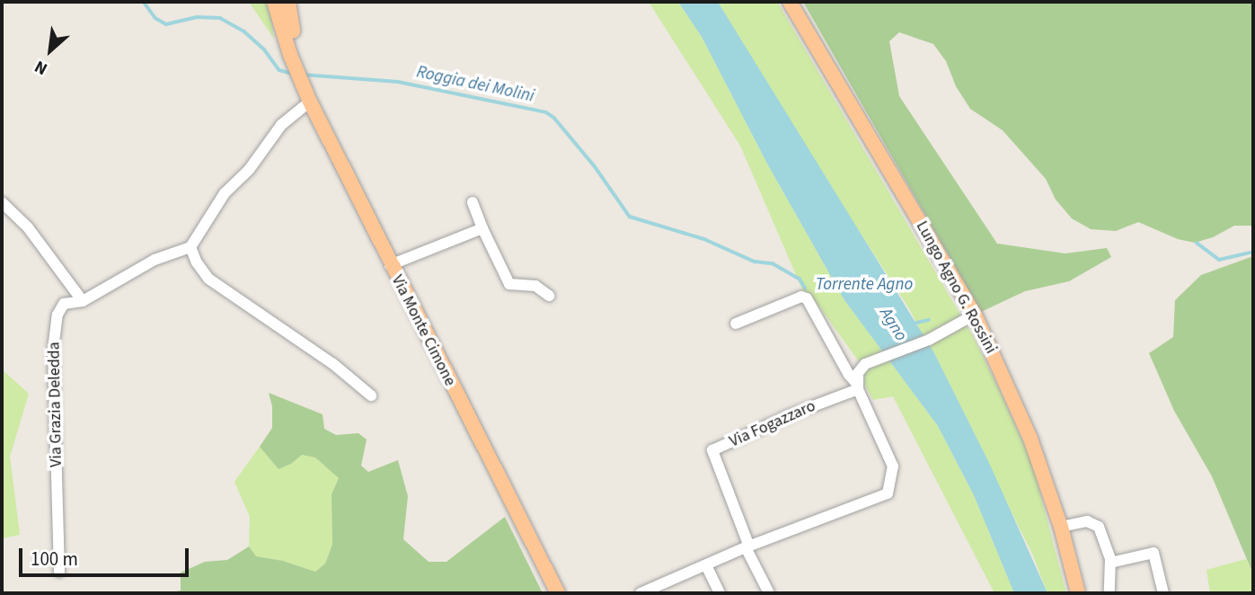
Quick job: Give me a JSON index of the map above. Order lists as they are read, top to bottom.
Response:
{
  "streets": {
    "main road": ["Lungo Agno G. Rossini", "Via Monte Cimone"],
    "street": ["Via Grazia Deledda", "Via Fogazzaro"]
  },
  "water": ["Roggia dei Molini", "Torrente Agno", "Agno"],
  "scale_bar": "100 m",
  "north": "bottom left"
}
